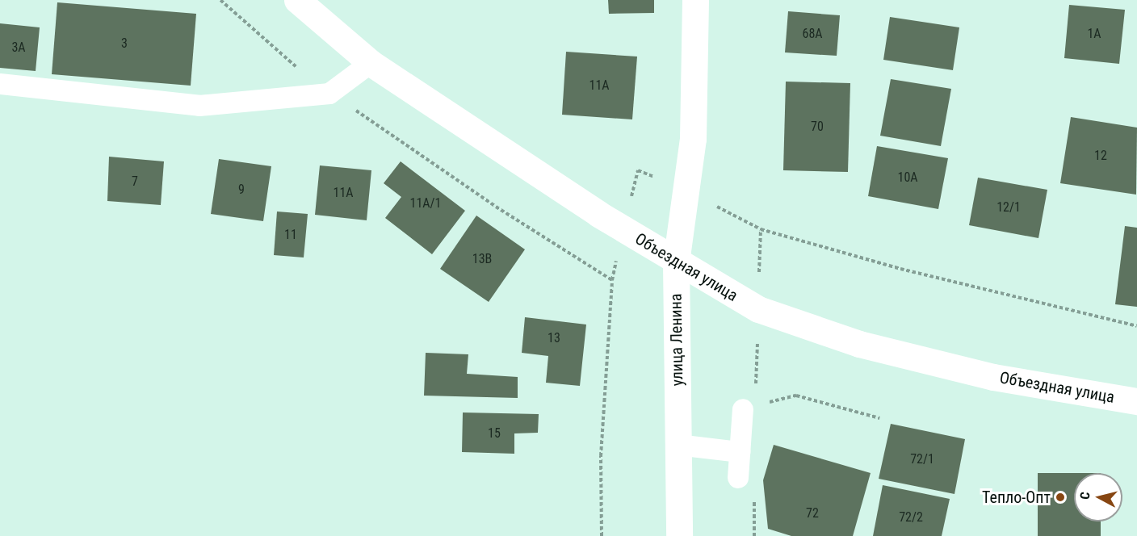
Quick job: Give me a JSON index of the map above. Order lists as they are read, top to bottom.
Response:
{
  "streets": {
    "main road": ["Объездная улица", "улица Ленина"]
  },
  "crossings": [
    ["Объездная улица", "улица Ленина"]
  ],
  "places": ["Тепло-Опт"],
  "house_numbers": [
    "68А",
    "1А",
    "3",
    "3А",
    "11А",
    "70",
    "12",
    "10А",
    "7",
    "9",
    "11А",
    "11А/1",
    "12/1",
    "11",
    "13В",
    "13",
    "15",
    "72/1",
    "72",
    "72/2"
  ],
  "north": "left"
}
